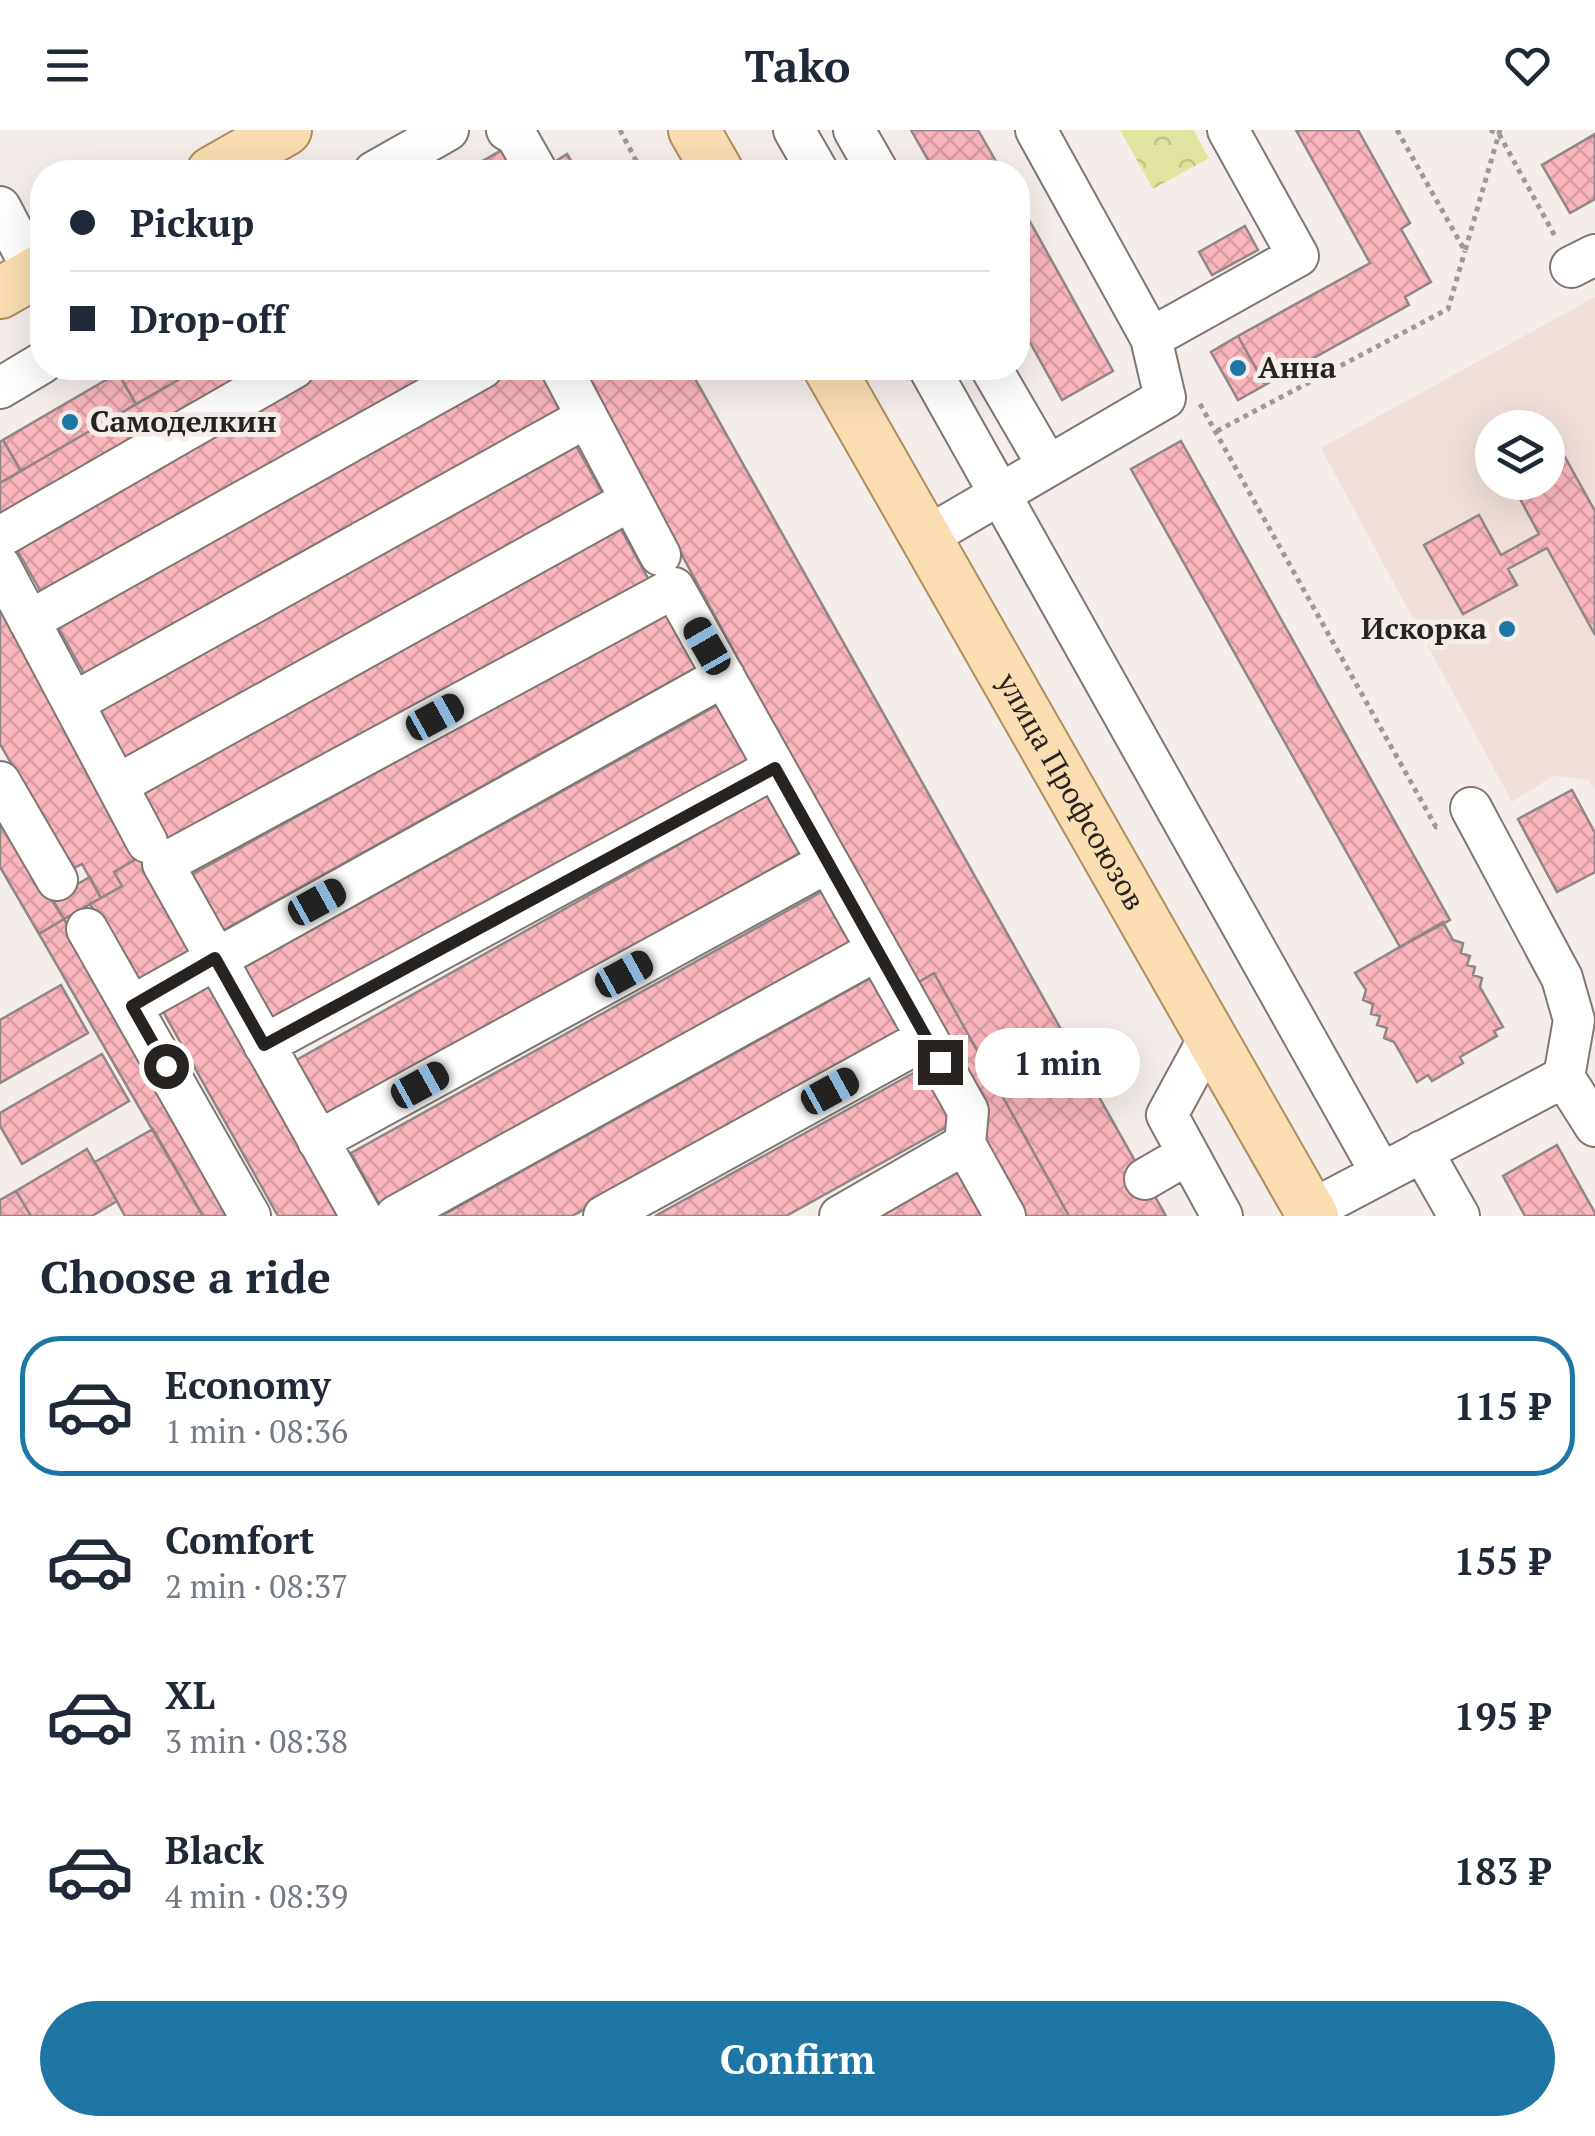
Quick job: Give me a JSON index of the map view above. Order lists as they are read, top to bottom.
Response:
{
  "streets": {
    "main road": ["улица Профсоюзов"]
  },
  "places": ["Анна", "Самоделкин", "Искорка"],
  "page": {
    "header": "Tako",
    "banner": ["Pickup", "Drop-off"],
    "bubble": "1 min",
    "heading": "Choose a ride",
    "list": [
      {
        "name": "Economy",
        "note": "1 min · 08:36",
        "value": "115 ₽"
      },
      {
        "name": "Comfort",
        "note": "2 min · 08:37",
        "value": "155 ₽"
      },
      {
        "name": "XL",
        "note": "3 min · 08:38",
        "value": "195 ₽"
      },
      {
        "name": "Black",
        "note": "4 min · 08:39",
        "value": "183 ₽"
      }
    ],
    "buttons": "Confirm"
  }
}
